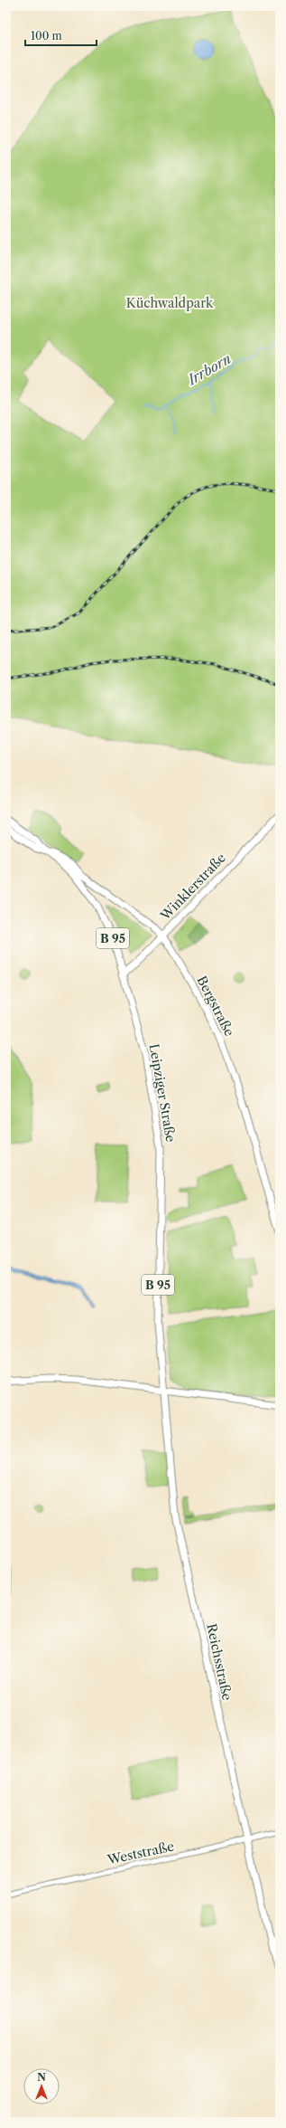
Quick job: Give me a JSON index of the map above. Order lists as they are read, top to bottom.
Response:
{
  "streets": {
    "main road": [
      "Winklerstraße",
      "B 95",
      "Bergstraße",
      "Leipziger Straße",
      "Reichsstraße"
    ],
    "street": ["Weststraße"]
  },
  "crossings": [
    ["Winklerstraße", "Bergstraße"],
    ["Winklerstraße", "Leipziger Straße"],
    ["Bergstraße", "Leipziger Straße"],
    ["Leipziger Straße", "Reichsstraße"],
    ["Reichsstraße", "Weststraße"]
  ],
  "water": ["Irrborn"],
  "parks": ["Küchwaldpark"],
  "scale_bar": "100 m",
  "north": "top"
}
